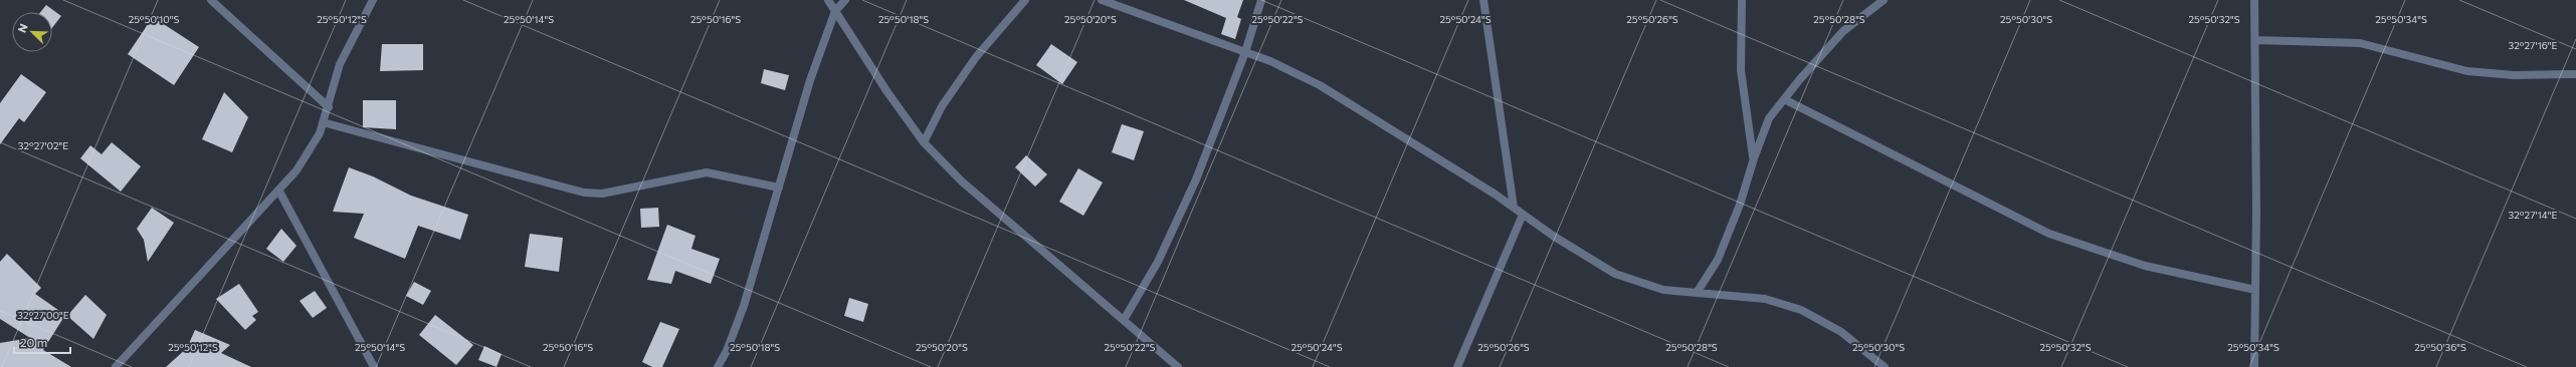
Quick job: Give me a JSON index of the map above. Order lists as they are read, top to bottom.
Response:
{
  "scale_bar": "20 m",
  "north": "top left",
  "coordinates": [
    "25°50'10\"S",
    "25°50'12\"S",
    "25°50'16\"S",
    "25°50'18\"S",
    "25°50'22\"S",
    "25°50'28\"S",
    "25°50'32\"S",
    "25°50'14\"S",
    "25°50'20\"S",
    "25°50'24\"S",
    "25°50'26\"S",
    "25°50'30\"S",
    "25°50'34\"S",
    "32°27'16\"E",
    "32°27'02\"E",
    "32°27'14\"E",
    "32°27'00\"E",
    "25°50'36\"S"
  ]
}
